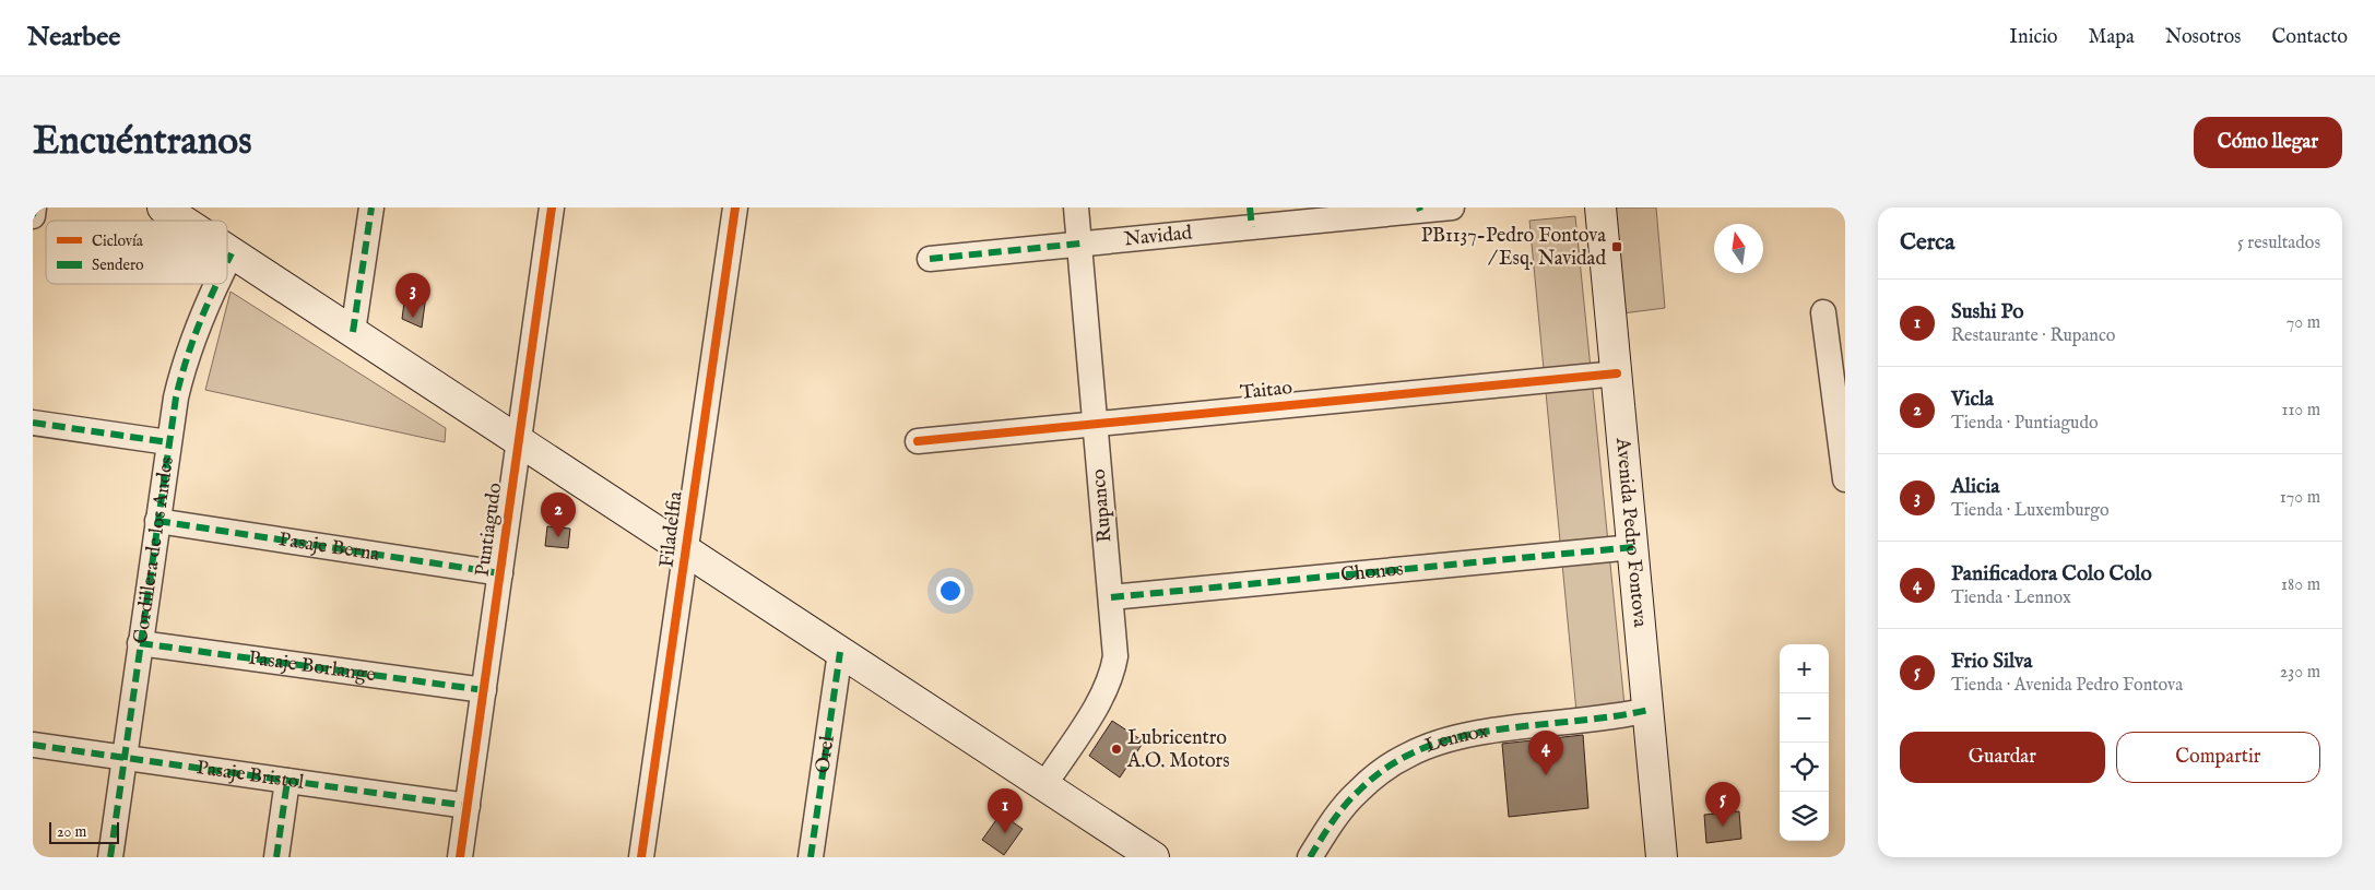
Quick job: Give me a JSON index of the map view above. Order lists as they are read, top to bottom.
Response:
{
  "streets": {
    "main road": ["Avenida Pedro Fontova"],
    "street": [
      "Navidad",
      "Taitao",
      "Rupanco",
      "Puntiagudo",
      "Filadelfia",
      "Pasaje Berna",
      "Cordillera de los Andes",
      "Chonos",
      "Pasaje Borlange",
      "Lennox",
      "Orel",
      "Pasaje Bristol"
    ]
  },
  "crossings": [
    ["Navidad", "Rupanco"],
    ["Taitao", "Rupanco"],
    ["Taitao", "Avenida Pedro Fontova"],
    ["Rupanco", "Chonos"],
    ["Puntiagudo", "Pasaje Berna"],
    ["Puntiagudo", "Pasaje Borlange"],
    ["Puntiagudo", "Pasaje Bristol"],
    ["Avenida Pedro Fontova", "Chonos"],
    ["Avenida Pedro Fontova", "Lennox"],
    ["Pasaje Berna", "Cordillera de los Andes"],
    ["Cordillera de los Andes", "Pasaje Borlange"],
    ["Cordillera de los Andes", "Pasaje Bristol"]
  ],
  "places": {
    "transit": ["PB1137-Pedro Fontova / Esq. Navidad"],
    "other": ["Lubricentro A.O. Motors"]
  },
  "legend": ["Ciclovía", "Sendero"],
  "scale_bar": "20 m",
  "north": "top",
  "page": {
    "header": "Nearbee",
    "nav": [
      "Inicio",
      "Mapa",
      "Nosotros",
      "Contacto"
    ],
    "buttons": [
      "Cómo llegar",
      ["Guardar", "Compartir"]
    ],
    "title": "Encuéntranos",
    "heading": ["Cerca", "5 resultados"],
    "pins": [
      "3",
      "2",
      "4",
      "5",
      "1"
    ],
    "list": [
      {
        "mark": "1",
        "name": "Sushi Po",
        "note": "Restaurante · Rupanco",
        "value": "70 m"
      },
      {
        "mark": "2",
        "name": "Vicla",
        "note": "Tienda · Puntiagudo",
        "value": "110 m"
      },
      {
        "mark": "3",
        "name": "Alicia",
        "note": "Tienda · Luxemburgo",
        "value": "170 m"
      },
      {
        "mark": "4",
        "name": "Panificadora Colo Colo",
        "note": "Tienda · Lennox",
        "value": "180 m"
      },
      {
        "mark": "5",
        "name": "Frio Silva",
        "note": "Tienda · Avenida Pedro Fontova",
        "value": "230 m"
      }
    ],
    "map_buttons": ["+", "−"],
    "scale": "20 m"
  }
}
